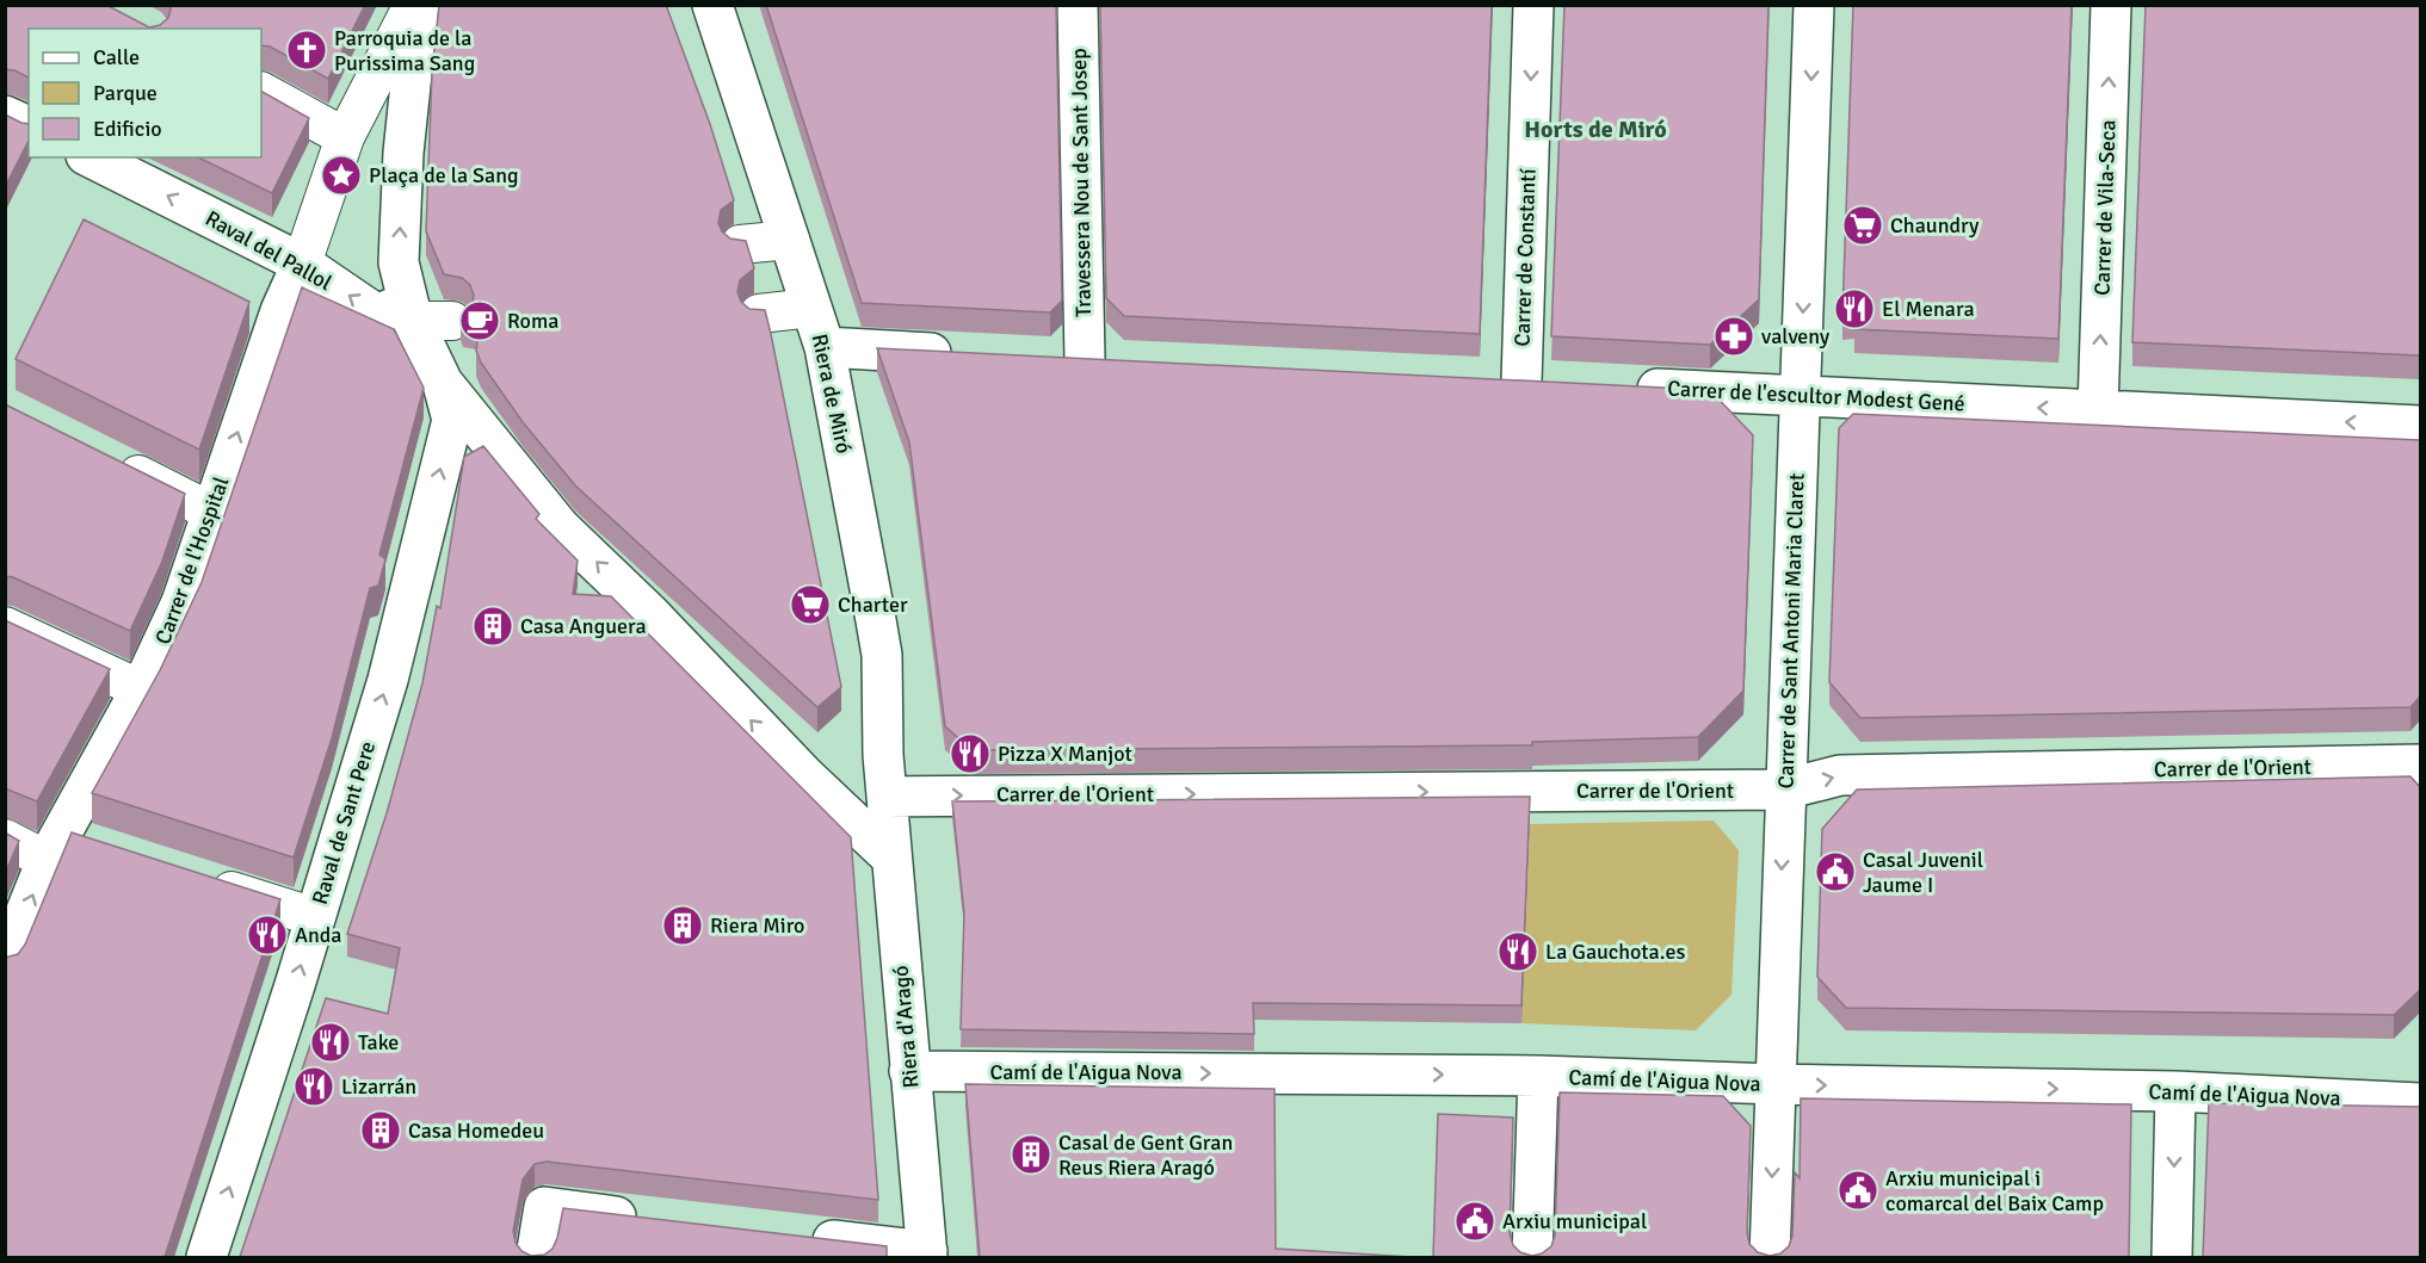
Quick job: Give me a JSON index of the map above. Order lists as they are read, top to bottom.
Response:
{
  "streets": {
    "street": [
      "Travessera Nou de Sant Josep",
      "Carrer de Vila-Seca",
      "Raval del Pallol",
      "Carrer de Constantí",
      "Riera de Miró",
      "Carrer de l'escultor Modest Gené",
      "Carrer de l'Hospital",
      "Carrer de Sant Antoni Maria Claret",
      "Carrer de l'Orient",
      "Raval de Sant Pere",
      "Riera d'Aragó",
      "Camí de l'Aigua Nova"
    ]
  },
  "crossings": [
    ["Carrer de Vila-Seca", "Carrer de l'escultor Modest Gené"],
    ["Raval del Pallol", "Carrer de l'Hospital"],
    ["Riera de Miró", "Carrer de l'Orient"],
    ["Riera de Miró", "Riera d'Aragó"],
    ["Carrer de l'escultor Modest Gené", "Carrer de Sant Antoni Maria Claret"],
    ["Carrer de Sant Antoni Maria Claret", "Carrer de l'Orient"],
    ["Carrer de Sant Antoni Maria Claret", "Camí de l'Aigua Nova"],
    ["Carrer de l'Orient", "Riera d'Aragó"],
    ["Riera d'Aragó", "Camí de l'Aigua Nova"]
  ],
  "one_way": [
    "Carrer de Vila-Seca",
    "Carrer de Constantí",
    "Carrer de l'escultor Modest Gené",
    "Carrer de l'Hospital",
    "Carrer de Sant Antoni Maria Claret",
    "Carrer de l'Orient",
    "Raval de Sant Pere",
    "Camí de l'Aigua Nova"
  ],
  "districts": ["Horts de Miró"],
  "places": {
    "church": ["Parroquia de la Purissima Sang"],
    "place": ["Plaça de la Sang"],
    "supermarket": ["Chaundry", "Charter"],
    "restaurant": [
      "El Menara",
      "Pizza X Manjot",
      "Anda",
      "La Gauchota.es",
      "Take",
      "Lizarrán"
    ],
    "cafe": ["Roma"],
    "pharmacy": ["valveny"],
    "building": [
      "Casa Anguera",
      "Riera Miro",
      "Casa Homedeu",
      "Casal de Gent Gran Reus Riera Aragó"
    ],
    "public building": ["Casal Juvenil Jaume I", "Arxiu municipal i comarcal del Baix Camp", "Arxiu municipal"]
  },
  "legend": ["Calle", "Parque", "Edificio"]
}
